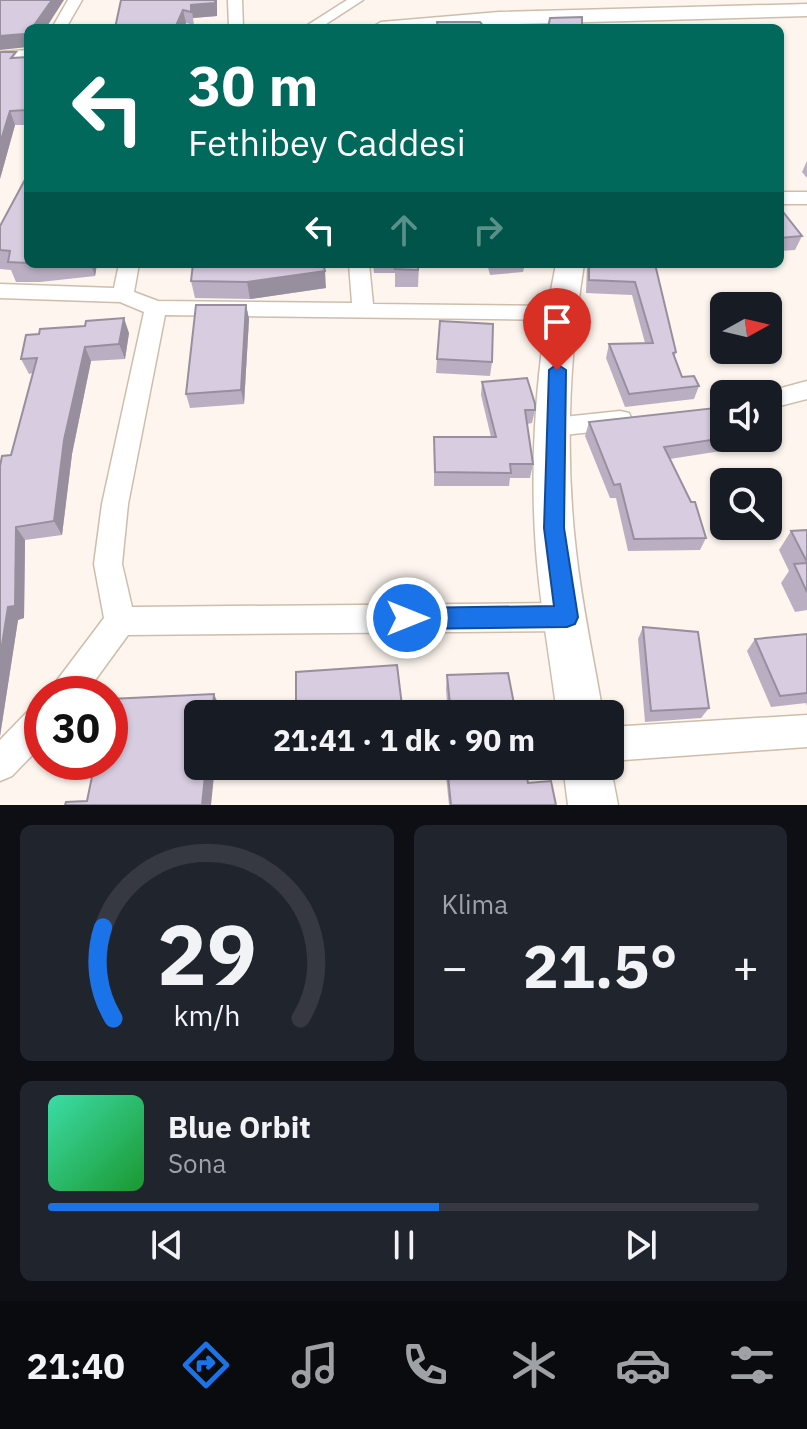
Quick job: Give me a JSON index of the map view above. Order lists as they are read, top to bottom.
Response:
{
  "north": "right",
  "page": {
    "turn": ["30 m", "Fethibey Caddesi"],
    "limit": "30",
    "trip": "21:41 · 1 dk · 90 m",
    "tile": "Klima",
    "heat": ["−", "21.5°", "+"],
    "song": ["Blue Orbit", "Sona"],
    "tabs": "21:40",
    "gauge": ["29", "km/h"]
  }
}
